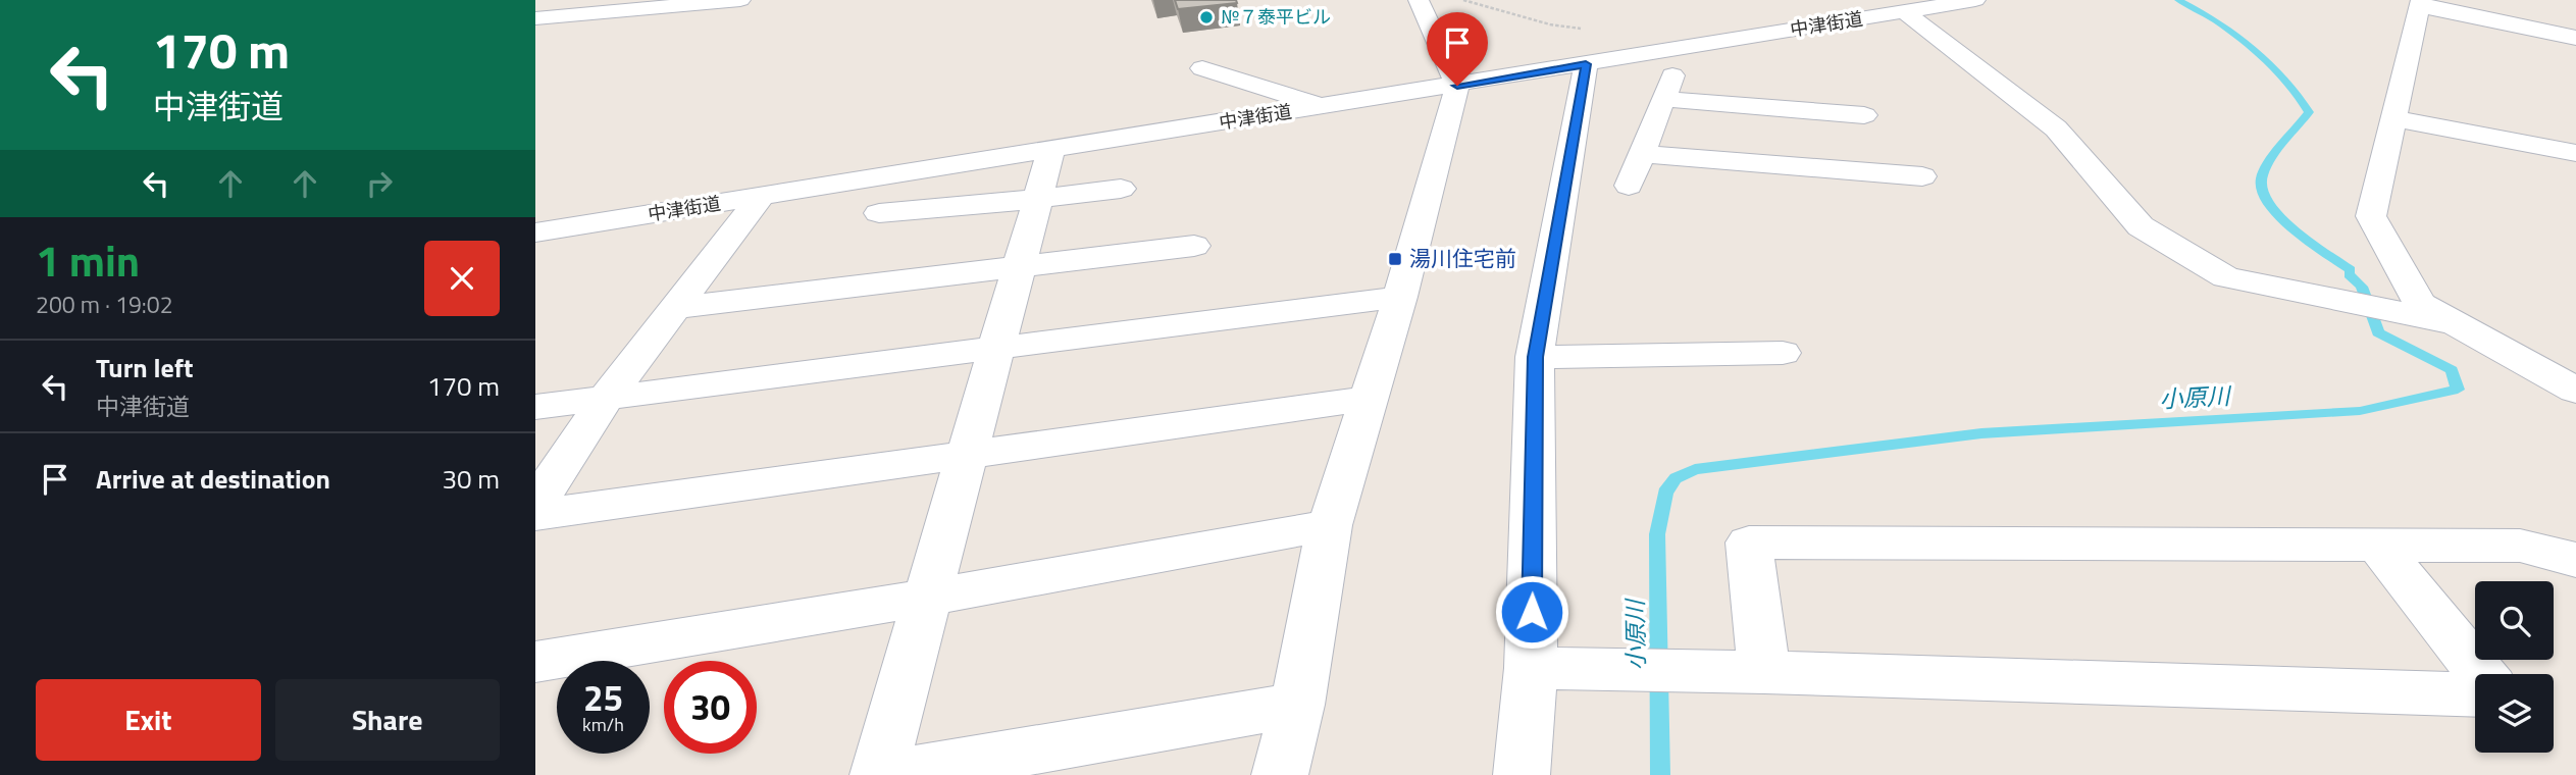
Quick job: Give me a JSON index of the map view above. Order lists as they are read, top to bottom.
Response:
{
  "streets": {
    "street": ["中津街道"]
  },
  "water": ["小原川"],
  "places": {
    "other": ["№７泰平ビル"],
    "transit": ["湯川住宅前"]
  },
  "page": {
    "turn": ["170 m", "中津街道"],
    "heading": ["1 min", "200 m · 19:02"],
    "list": [
      {
        "name": "Turn left",
        "note": "中津街道",
        "value": "170 m"
      },
      {
        "name": "Arrive at destination",
        "value": "30 m"
      }
    ],
    "speed": "25 km/h",
    "limit": "30",
    "buttons": ["Exit", "Share"]
  }
}
